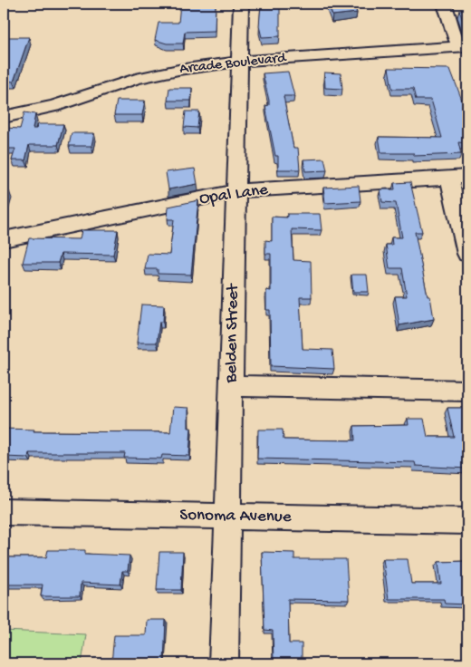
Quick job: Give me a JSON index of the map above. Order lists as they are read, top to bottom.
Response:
{
  "streets": {
    "street": [
      "Arcade Boulevard",
      "Opal Lane",
      "Belden Street",
      "Sonoma Avenue"
    ]
  },
  "crossings": [
    ["Arcade Boulevard", "Belden Street"],
    ["Opal Lane", "Belden Street"],
    ["Belden Street", "Sonoma Avenue"]
  ]
}
